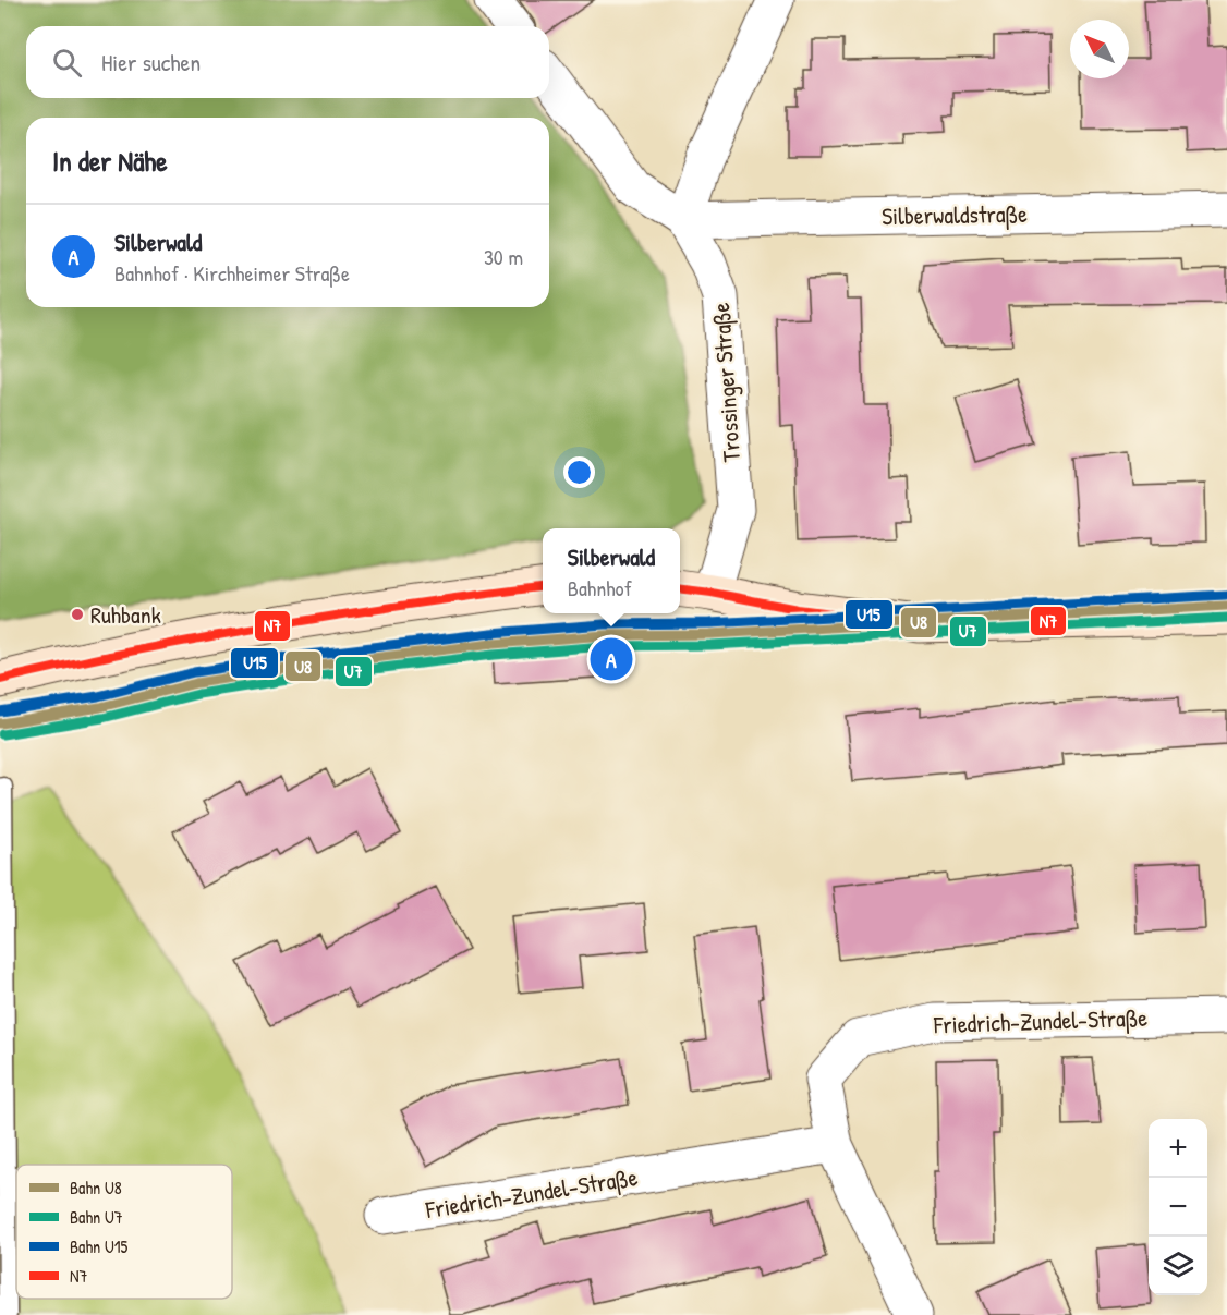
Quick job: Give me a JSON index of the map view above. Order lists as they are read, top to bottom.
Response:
{
  "streets": {
    "street": ["Silberwaldstraße", "Trossinger Straße", "Friedrich-Zundel-Straße"]
  },
  "crossings": [
    ["Silberwaldstraße", "Trossinger Straße"]
  ],
  "places": ["Ruhbank"],
  "lines": [
    "transit line N7",
    "rail line U15",
    "rail line U8",
    "rail line U7"
  ],
  "legend": [
    "Bahn U8",
    "Bahn U7",
    "Bahn U15",
    "N7"
  ],
  "north": "top left",
  "page": {
    "search": "Hier suchen",
    "heading": "In der Nähe",
    "list": [
      {
        "mark": "A",
        "name": "Silberwald",
        "note": "Bahnhof · Kirchheimer Straße",
        "value": "30 m"
      }
    ],
    "popup": ["Silberwald", "Bahnhof"],
    "pins": "A",
    "map_buttons": ["+", "−"]
  }
}
